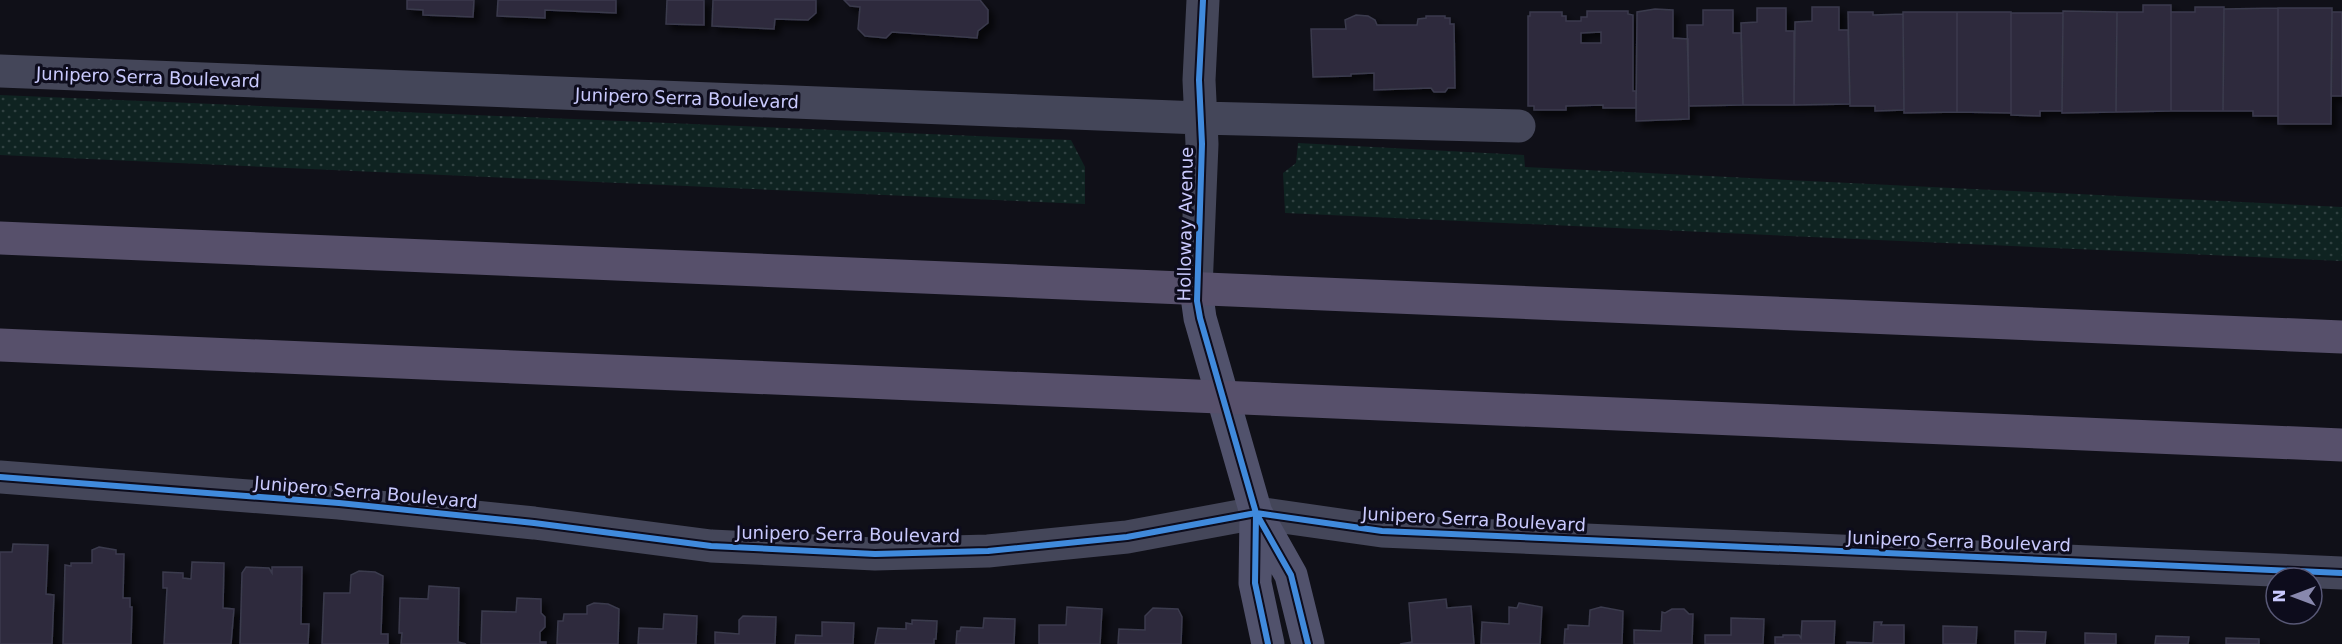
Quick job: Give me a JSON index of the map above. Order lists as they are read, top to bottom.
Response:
{
  "streets": {
    "street": ["Junipero Serra Boulevard", "Holloway Avenue"]
  },
  "crossings": [
    ["Junipero Serra Boulevard", "Holloway Avenue"]
  ],
  "north": "left"
}
